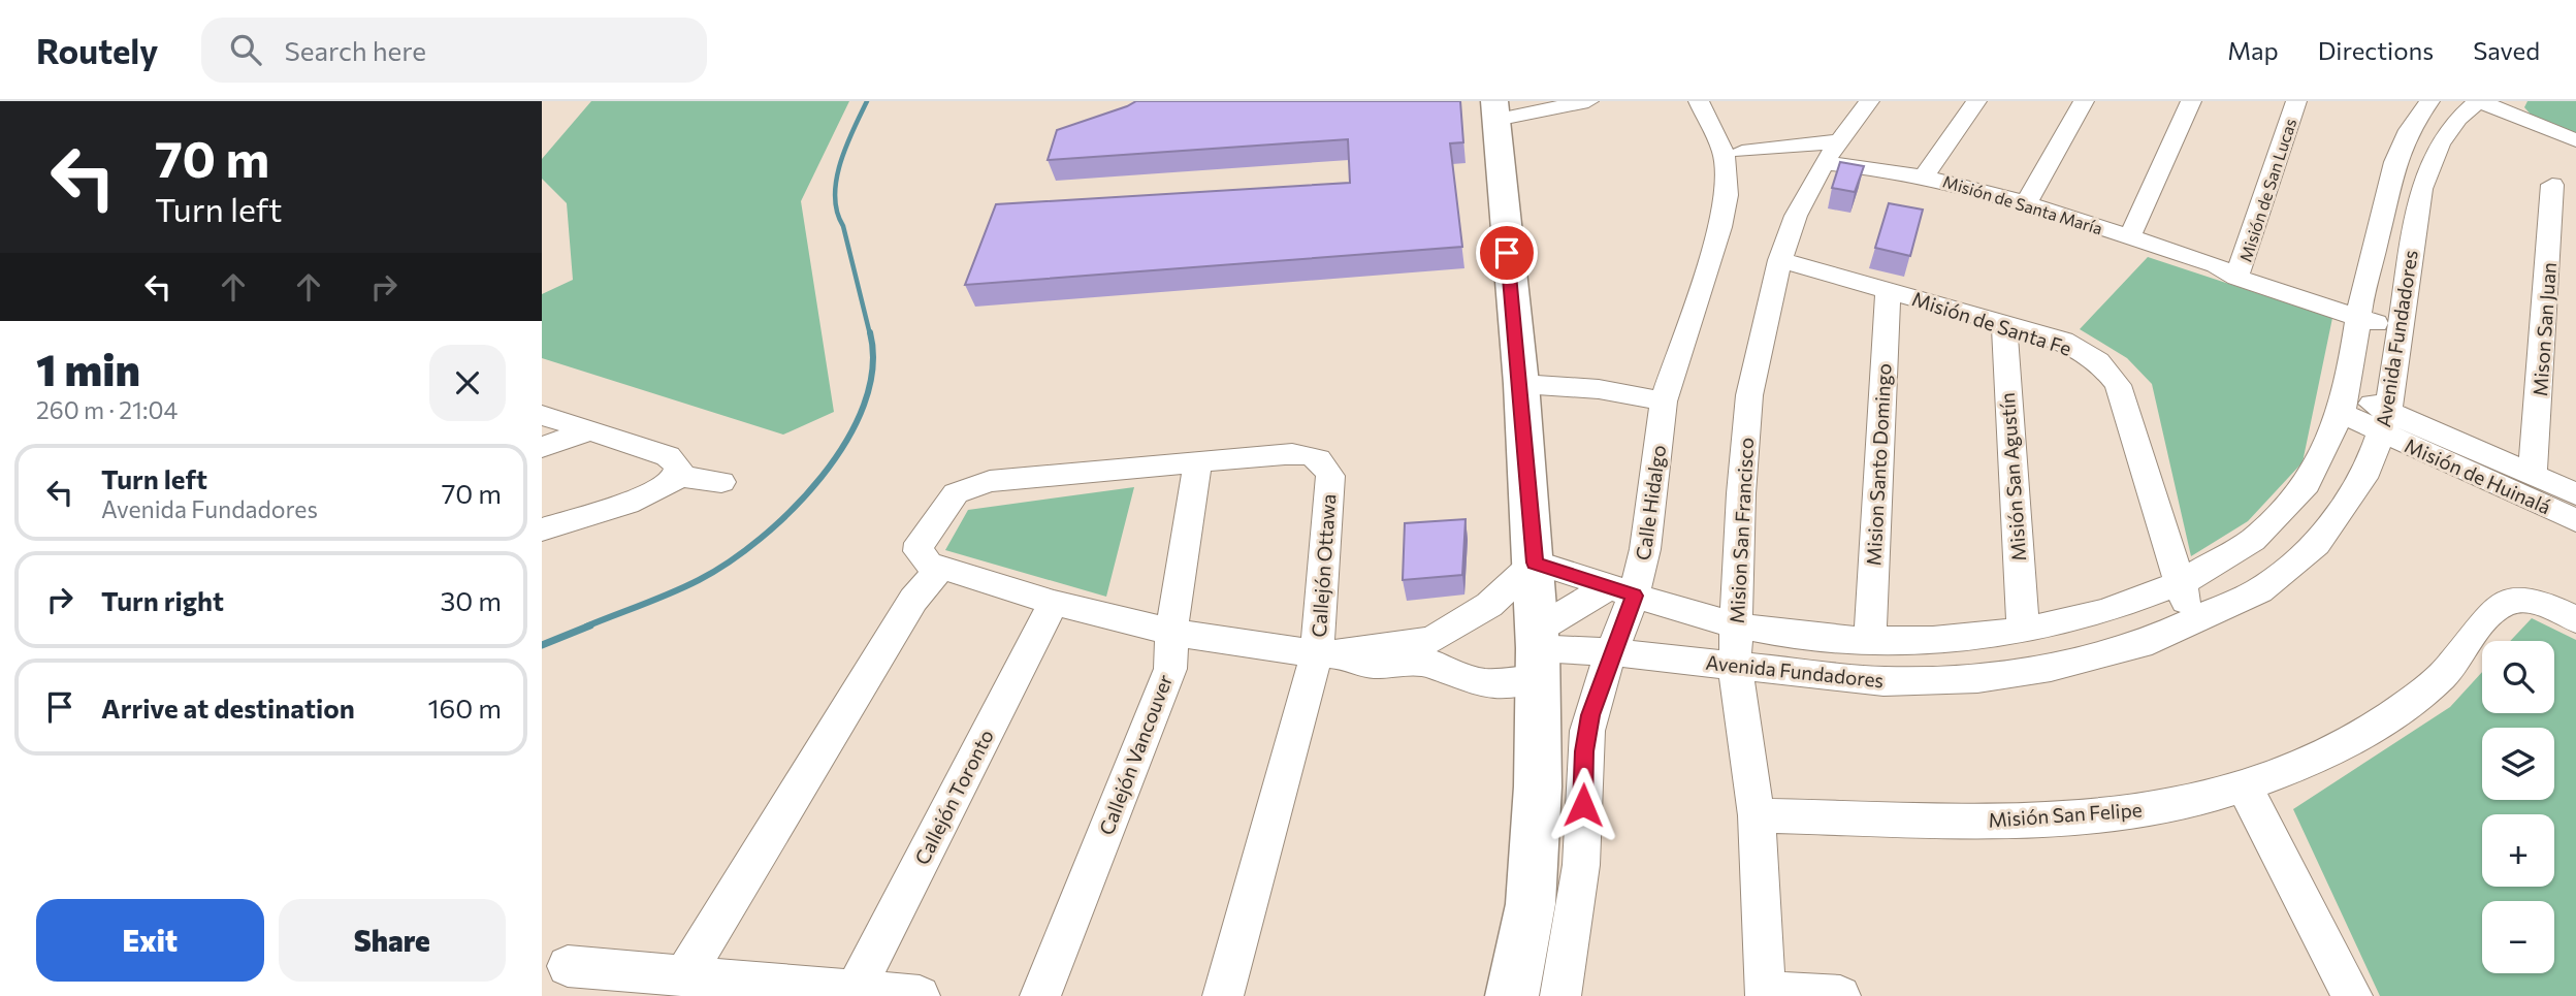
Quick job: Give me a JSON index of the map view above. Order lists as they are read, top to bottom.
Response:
{
  "streets": {
    "street": [
      "Misión de San Lucas",
      "Misión de Santa María",
      "Misión de Santa Fe",
      "Mison San Juan",
      "Avenida Fundadores",
      "Mision Santo Domingo",
      "Misión de Huinalá",
      "Misión San Agustín",
      "Calle Hidalgo",
      "Mision San Francisco",
      "Callejón Ottawa",
      "Callejón Vancouver",
      "Callejón Toronto",
      "Misión San Felipe"
    ]
  },
  "crossings": [
    ["Misión de San Lucas", "Misión de Santa María"],
    ["Misión de Santa María", "Avenida Fundadores"],
    ["Misión de Santa María", "Mision San Francisco"],
    ["Misión de Santa Fe", "Avenida Fundadores"],
    ["Misión de Santa Fe", "Mision Santo Domingo"],
    ["Misión de Santa Fe", "Misión San Agustín"],
    ["Misión de Santa Fe", "Mision San Francisco"],
    ["Mison San Juan", "Misión de Huinalá"],
    ["Avenida Fundadores", "Mision Santo Domingo"],
    ["Avenida Fundadores", "Misión de Huinalá"],
    ["Avenida Fundadores", "Misión San Agustín"],
    ["Avenida Fundadores", "Calle Hidalgo"],
    ["Avenida Fundadores", "Mision San Francisco"],
    ["Mision San Francisco", "Misión San Felipe"],
    ["Callejón Ottawa", "Callejón Vancouver"]
  ],
  "page": {
    "header": "Routely",
    "search": "Search here",
    "nav": ["Map", "Directions", "Saved"],
    "turn": ["70 m", "Turn left"],
    "heading": ["1 min", "260 m · 21:04"],
    "list": [
      {
        "name": "Turn left",
        "note": "Avenida Fundadores",
        "value": "70 m"
      },
      {
        "name": "Turn right",
        "value": "30 m"
      },
      {
        "name": "Arrive at destination",
        "value": "160 m"
      }
    ],
    "map_buttons": ["+", "−"],
    "buttons": ["Exit", "Share"]
  }
}
